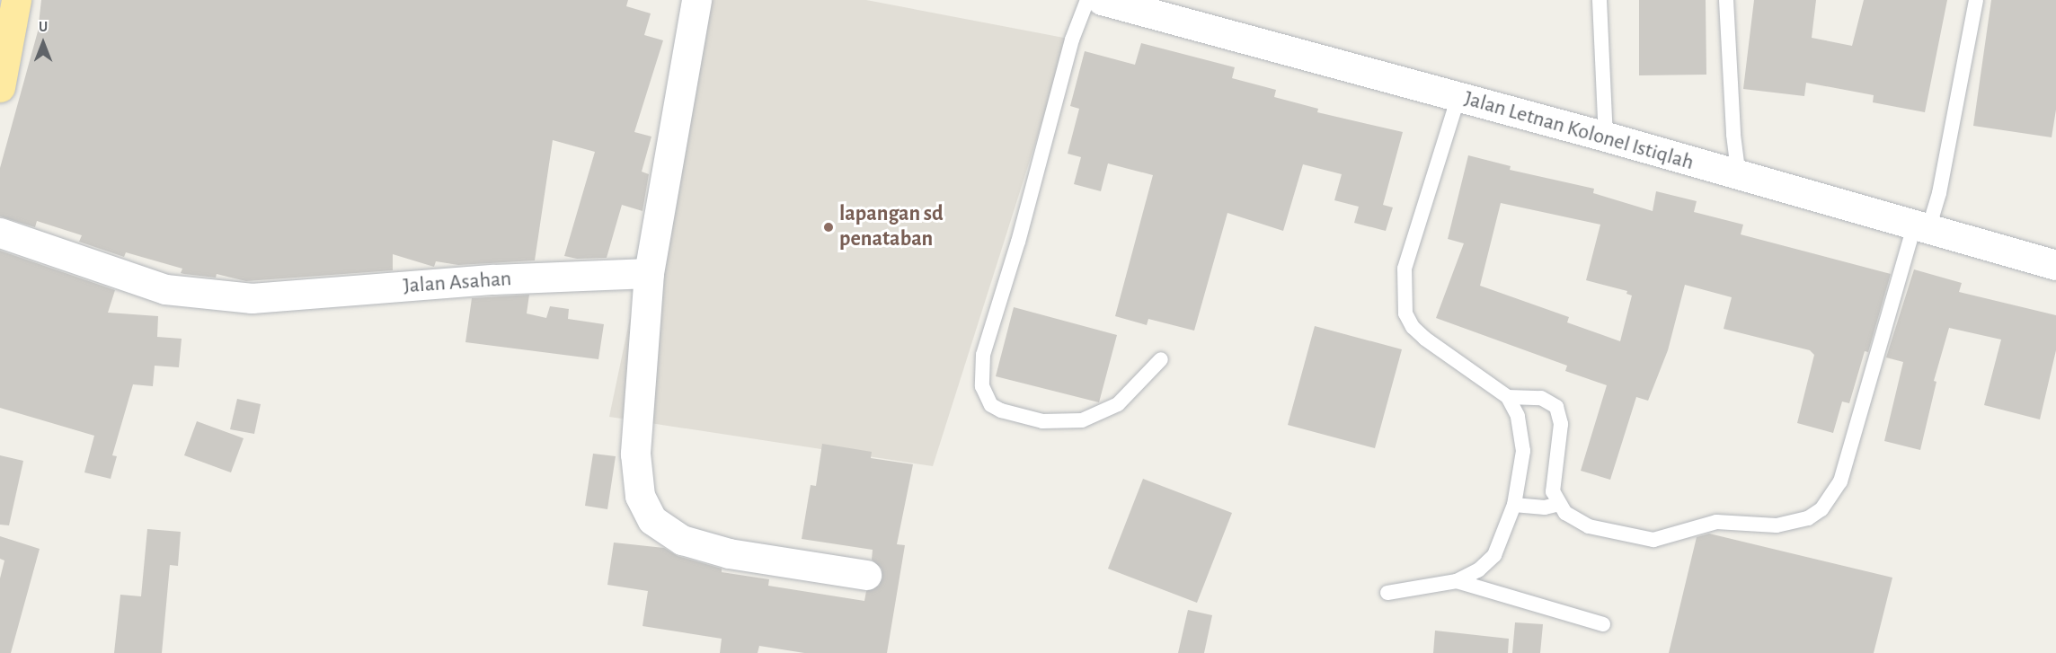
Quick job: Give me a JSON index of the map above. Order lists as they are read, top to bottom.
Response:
{
  "streets": {
    "street": ["Jalan Letnan Kolonel Istiqlah", "Jalan Asahan"]
  },
  "places": ["lapangan sd penataban"],
  "north": "top"
}
